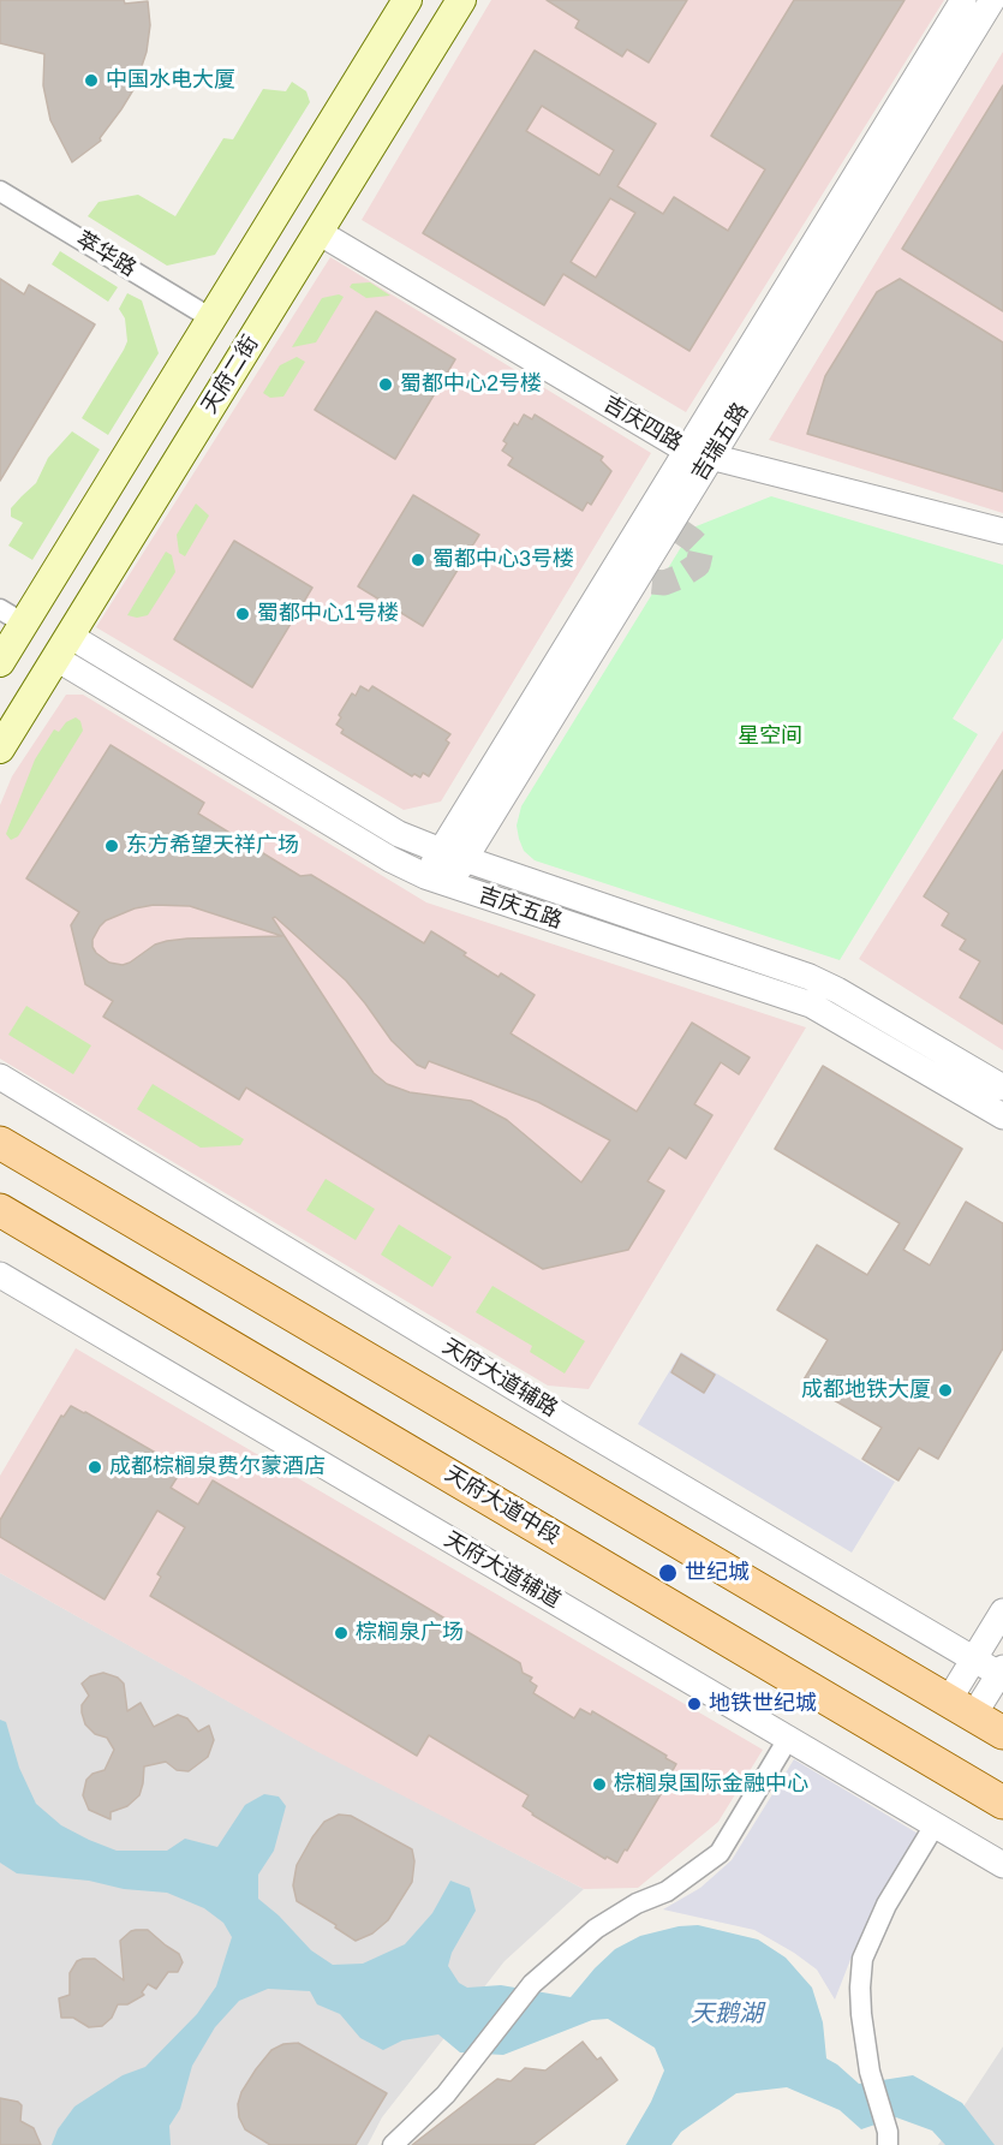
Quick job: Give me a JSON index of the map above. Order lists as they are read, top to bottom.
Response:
{
  "streets": {
    "main road": ["天府二街", "天府大道中段"],
    "street": [
      "萃华路",
      "吉庆四路",
      "吉瑞五路",
      "吉庆五路",
      "天府大道辅路",
      "天府大道辅道"
    ]
  },
  "crossings": [
    ["天府二街", "吉庆四路"],
    ["天府二街", "吉庆五路"],
    ["吉庆四路", "吉瑞五路"],
    ["吉瑞五路", "吉庆五路"]
  ],
  "water": ["天鹅湖"],
  "parks": ["星空间"],
  "places": [
    "中国水电大厦",
    "蜀都中心2号楼",
    "蜀都中心3号楼",
    "蜀都中心1号楼",
    "东方希望天祥广场",
    "成都地铁大厦",
    "成都棕榈泉费尔蒙酒店",
    "世纪城",
    "棕榈泉广场",
    "地铁世纪城",
    "棕榈泉国际金融中心"
  ]
}
